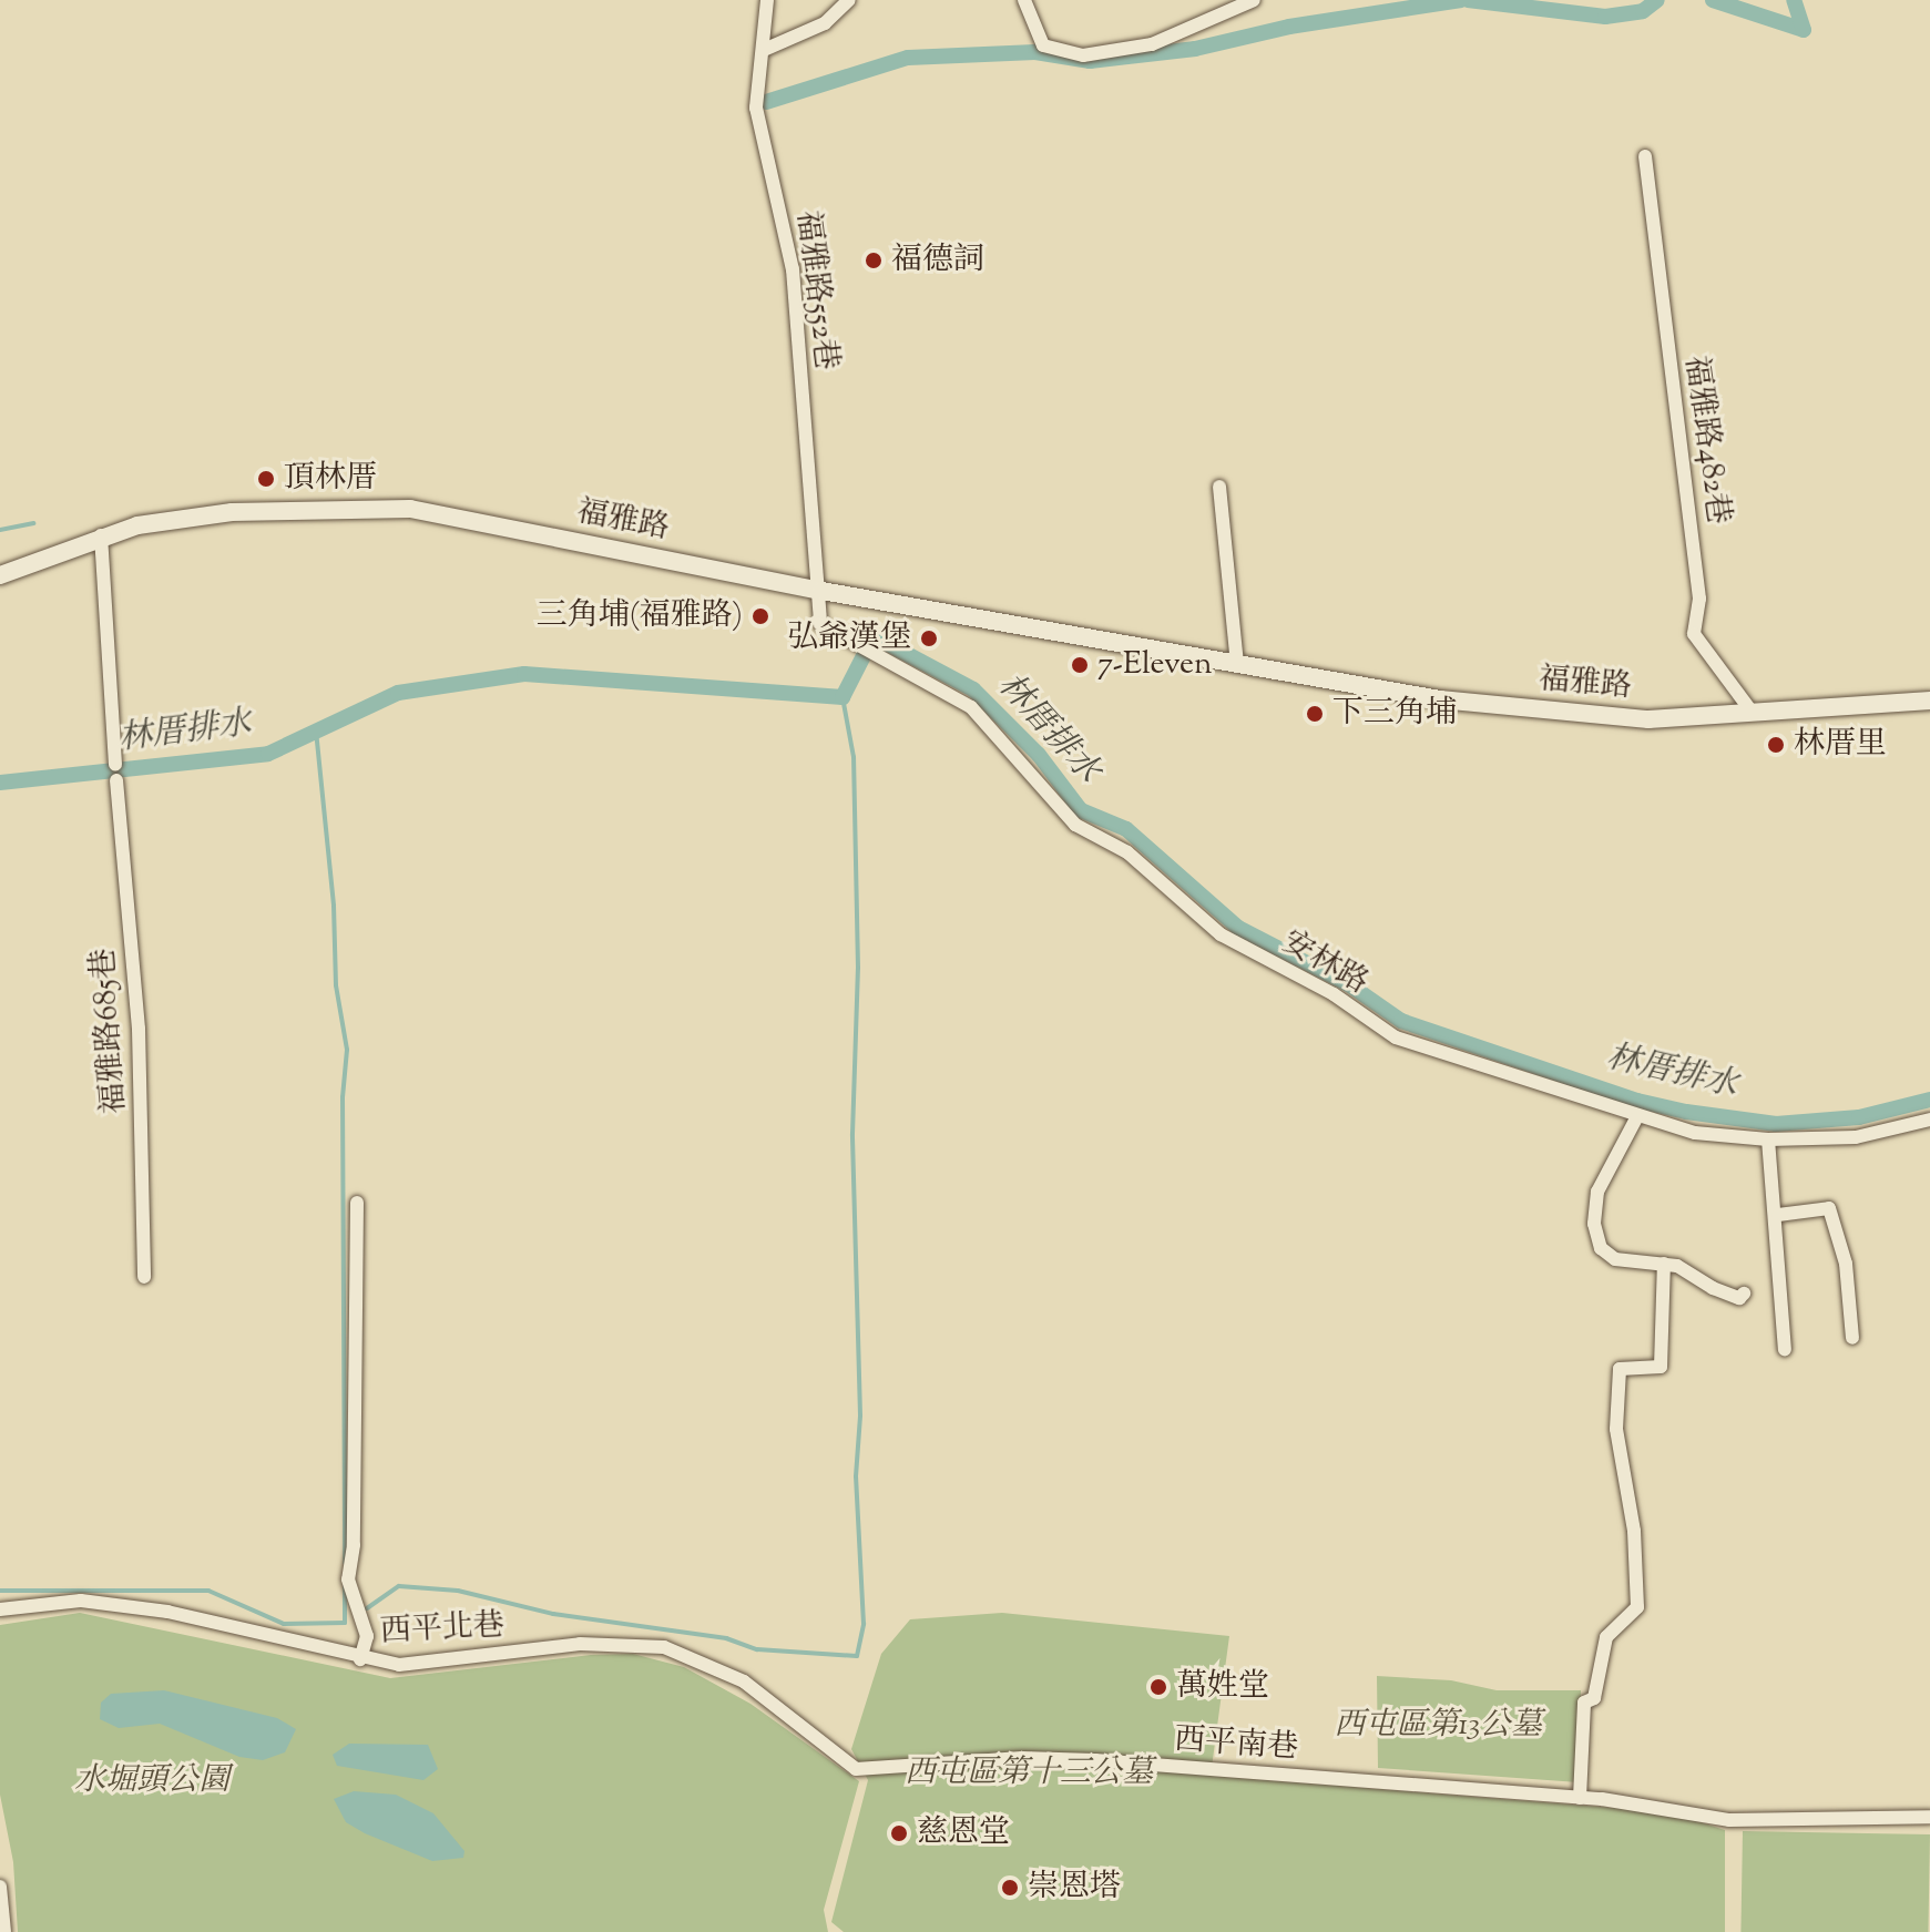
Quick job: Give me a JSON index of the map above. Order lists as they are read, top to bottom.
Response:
{
  "streets": {
    "main road": ["福雅路"],
    "street": [
      "福雅路552巷",
      "福雅路482巷",
      "安林路",
      "福雅路685巷",
      "西平北巷",
      "西平南巷"
    ]
  },
  "crossings": [
    ["福雅路552巷", "福雅路"],
    ["福雅路552巷", "安林路"],
    ["福雅路482巷", "福雅路"],
    ["福雅路", "安林路"],
    ["西平北巷", "西平南巷"]
  ],
  "water": ["林厝排水"],
  "parks": ["西屯區第13公墓", "西屯區第十三公墓", "水堀頭公園"],
  "places": [
    "福德詞",
    "頂林厝",
    "三角埔(福雅路)",
    "弘爺漢堡",
    "7-Eleven",
    "下三角埔",
    "林厝里",
    "萬姓堂",
    "慈恩堂",
    "崇恩塔"
  ]
}
